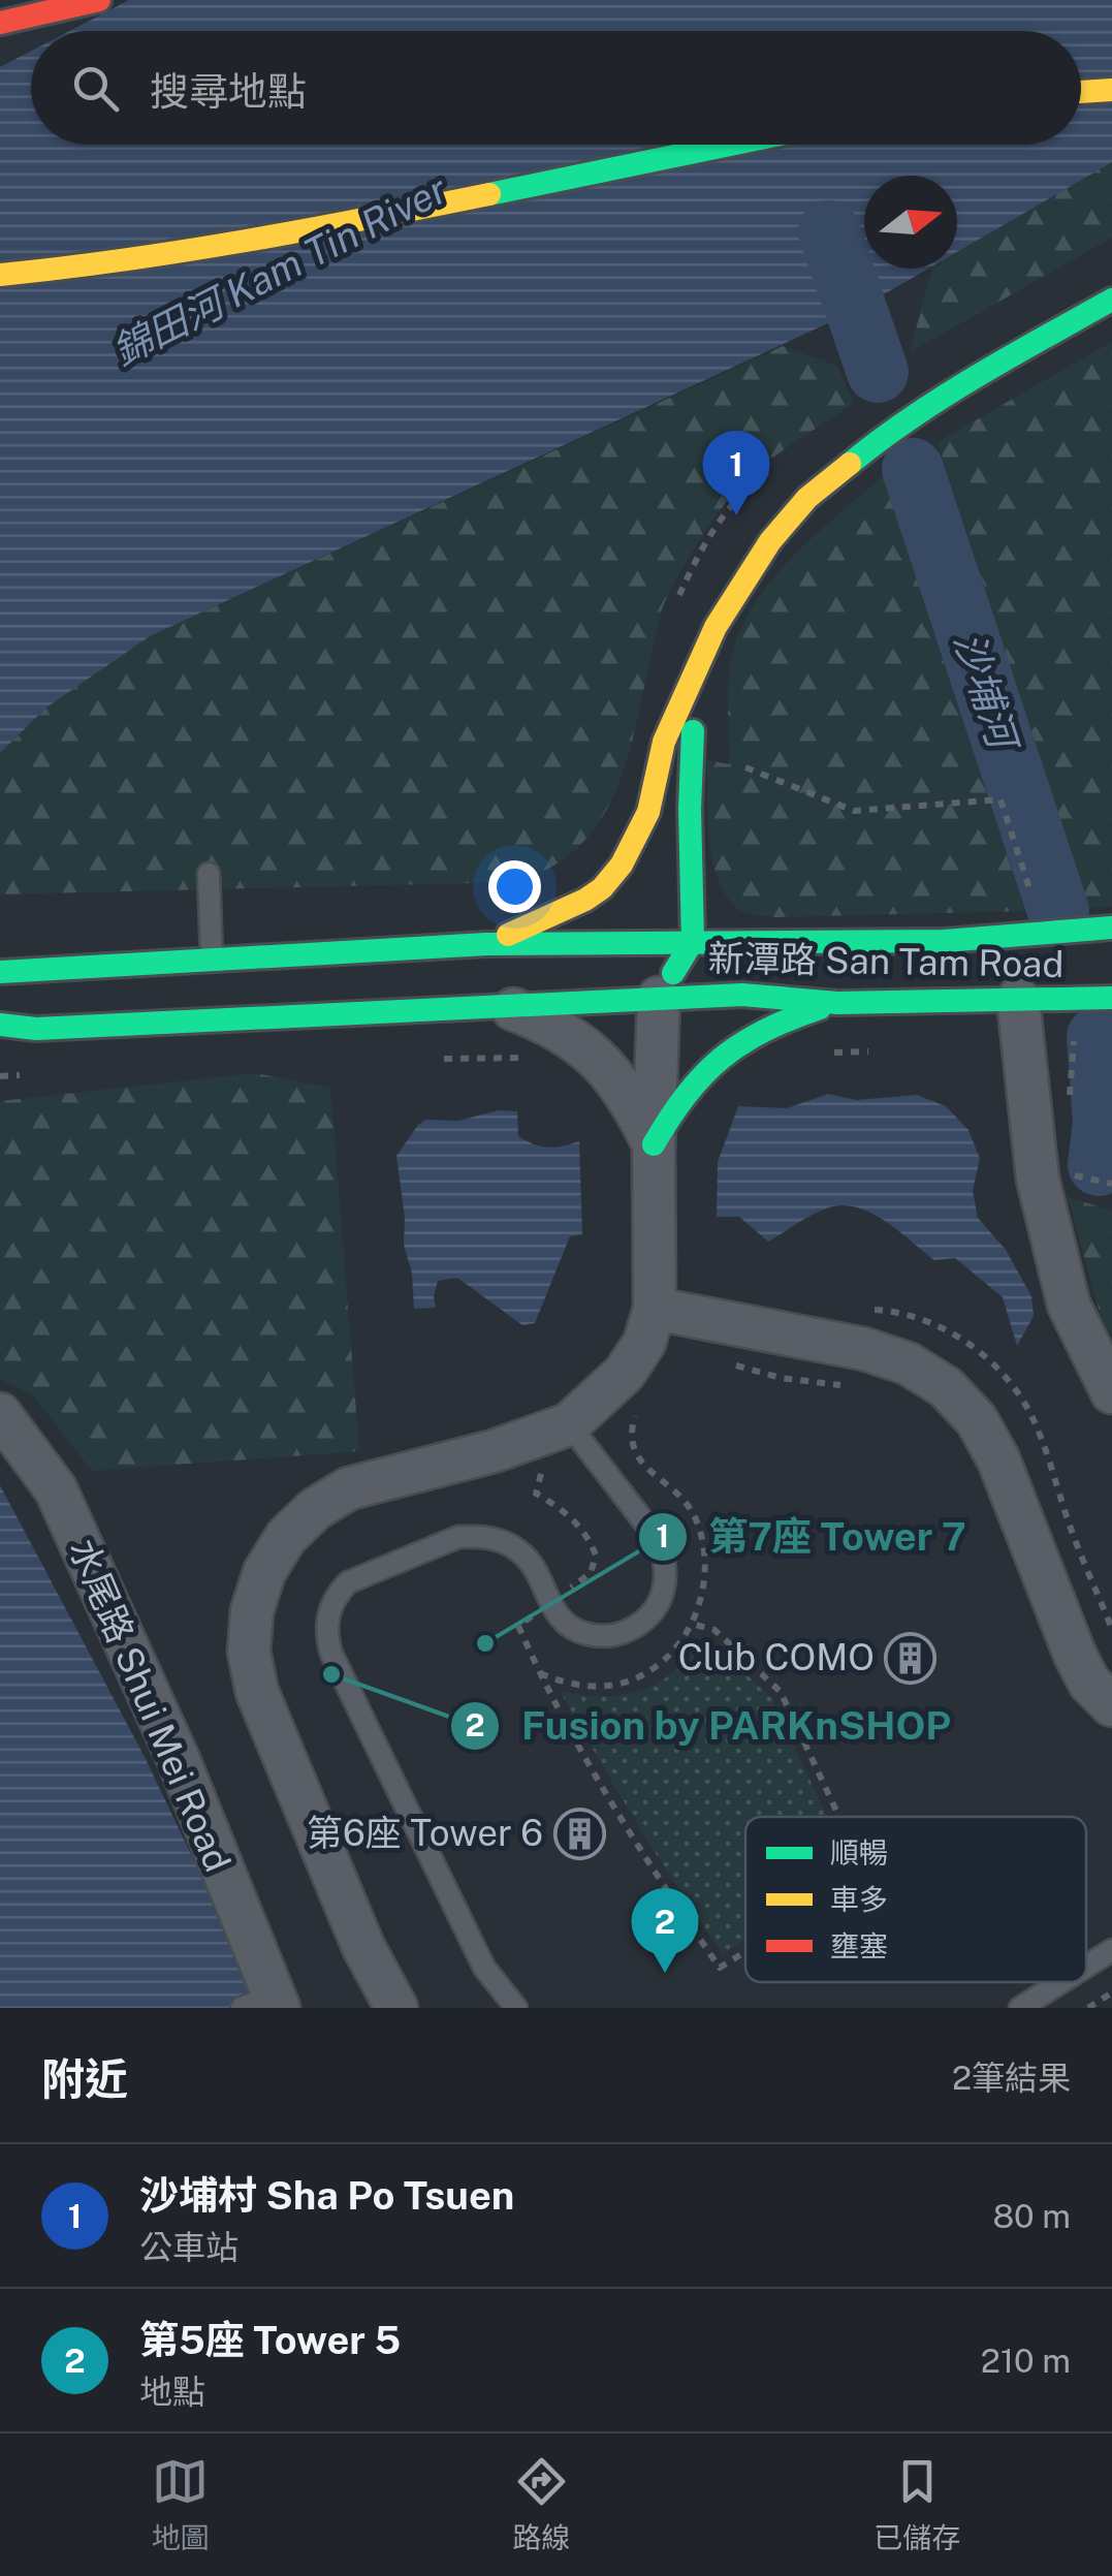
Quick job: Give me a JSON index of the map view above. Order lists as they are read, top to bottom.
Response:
{
  "streets": {
    "main road": ["新潭路 San Tam Road"],
    "street": ["水尾路 Shui Mei Road"]
  },
  "water": ["錦田河 Kam Tin River", "沙埔河"],
  "places": {
    "other": ["第7座 Tower 7", "Fusion by PARKnSHOP"],
    "building": ["Club COMO", "第6座 Tower 6"]
  },
  "legend": ["順暢", "車多", "壅塞"],
  "north": "right",
  "page": {
    "search": "搜尋地點",
    "pins": ["1", "2"],
    "heading": ["附近", "2筆結果"],
    "list": [
      {
        "mark": "1",
        "name": "沙埔村 Sha Po Tsuen",
        "note": "公車站",
        "value": "80 m"
      },
      {
        "mark": "2",
        "name": "第5座 Tower 5",
        "note": "地點",
        "value": "210 m"
      }
    ],
    "nav": ["地圖", "路線", "已儲存"]
  }
}
